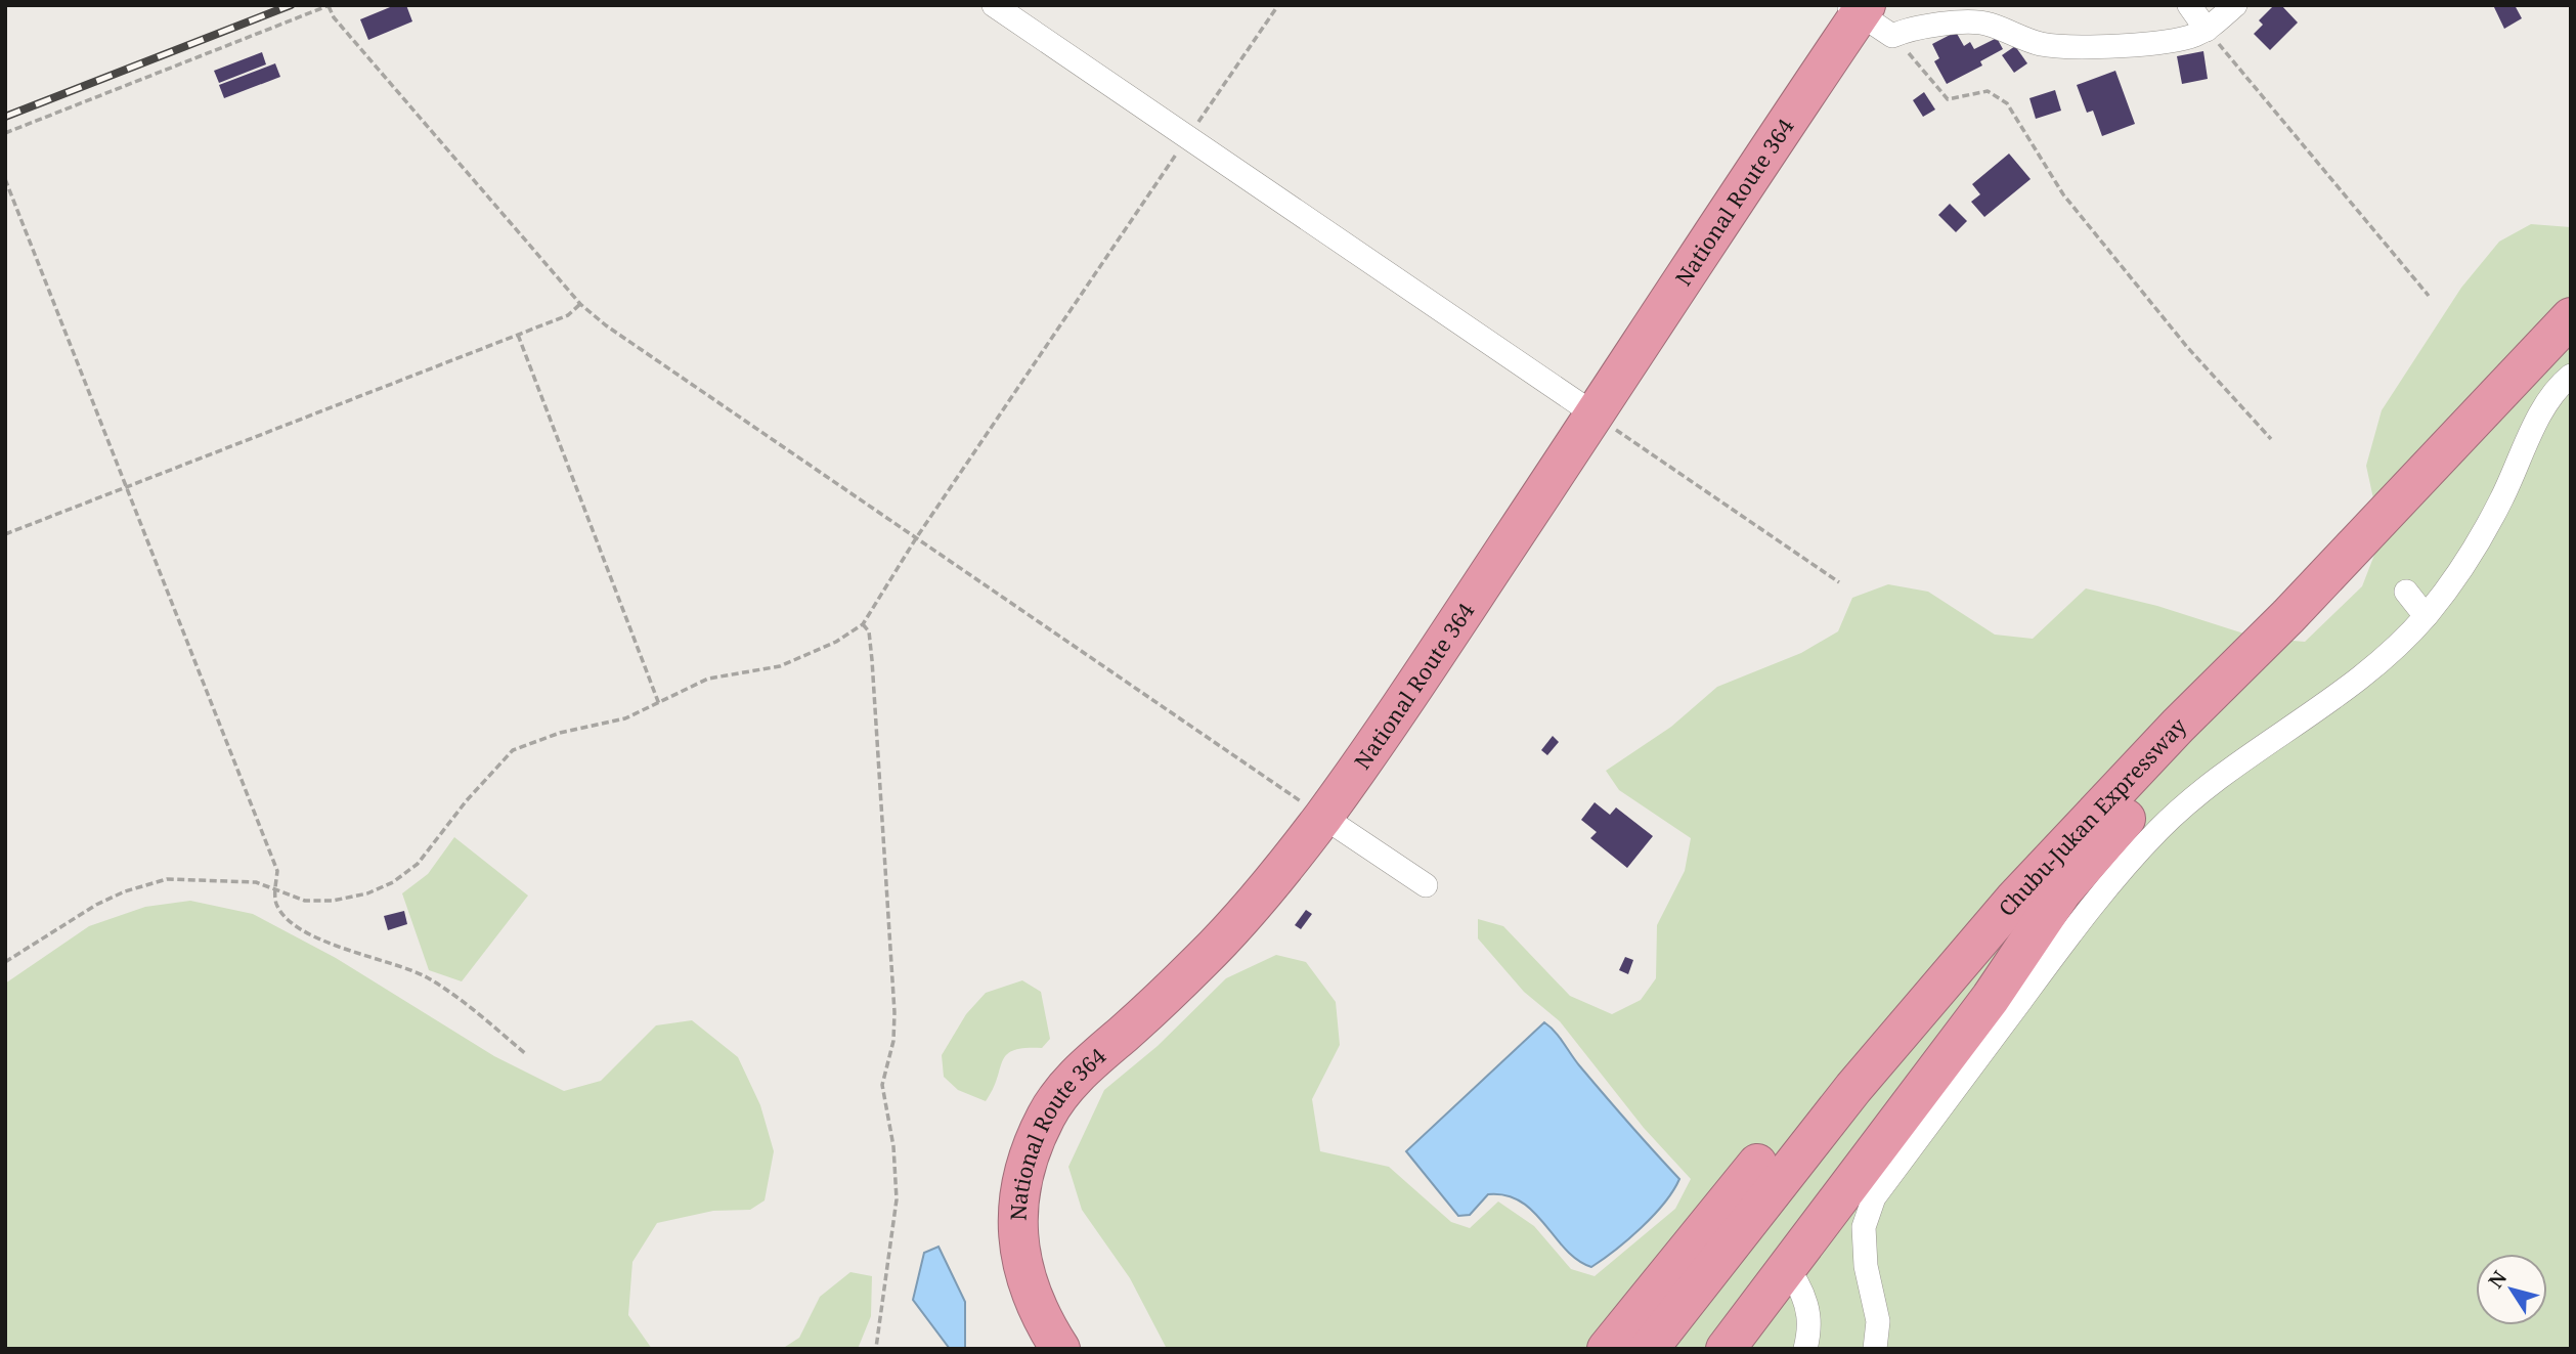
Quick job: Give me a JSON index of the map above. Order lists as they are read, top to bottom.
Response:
{
  "streets": {
    "highway": ["National Route 364", "Chubu-Jukan Expressway"]
  },
  "north": "top left"
}
